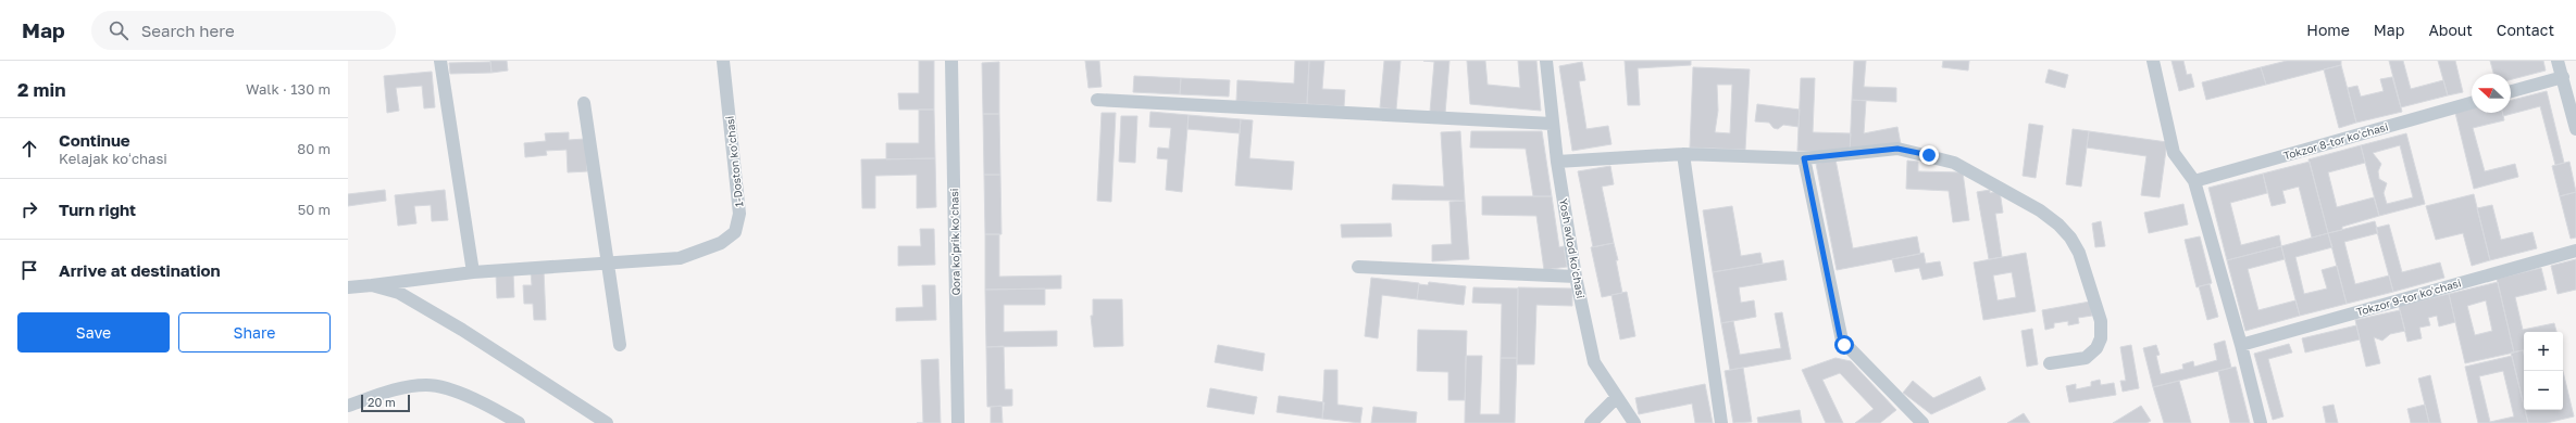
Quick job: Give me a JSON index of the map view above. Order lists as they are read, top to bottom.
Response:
{
  "streets": {
    "street": [
      "Tokzor 8-tor koʻchasi",
      "1-Doston koʻchasi",
      "Qora koʻprik koʻchasi",
      "Yosh avlod koʻchasi",
      "Tokzor 9-tor koʻchasi"
    ]
  },
  "scale_bar": "20 m",
  "north": "left",
  "page": {
    "header": "Map",
    "search": "Search here",
    "nav": [
      "Home",
      "Map",
      "About",
      "Contact"
    ],
    "heading": ["2 min", "Walk · 130 m"],
    "list": [
      ["Continue", "Kelajak koʻchasi", "80 m"],
      ["Turn right", "50 m"],
      "Arrive at destination"
    ],
    "buttons": ["Save", "Share"],
    "map_buttons": ["+", "−"],
    "scale": "20 m"
  }
}
